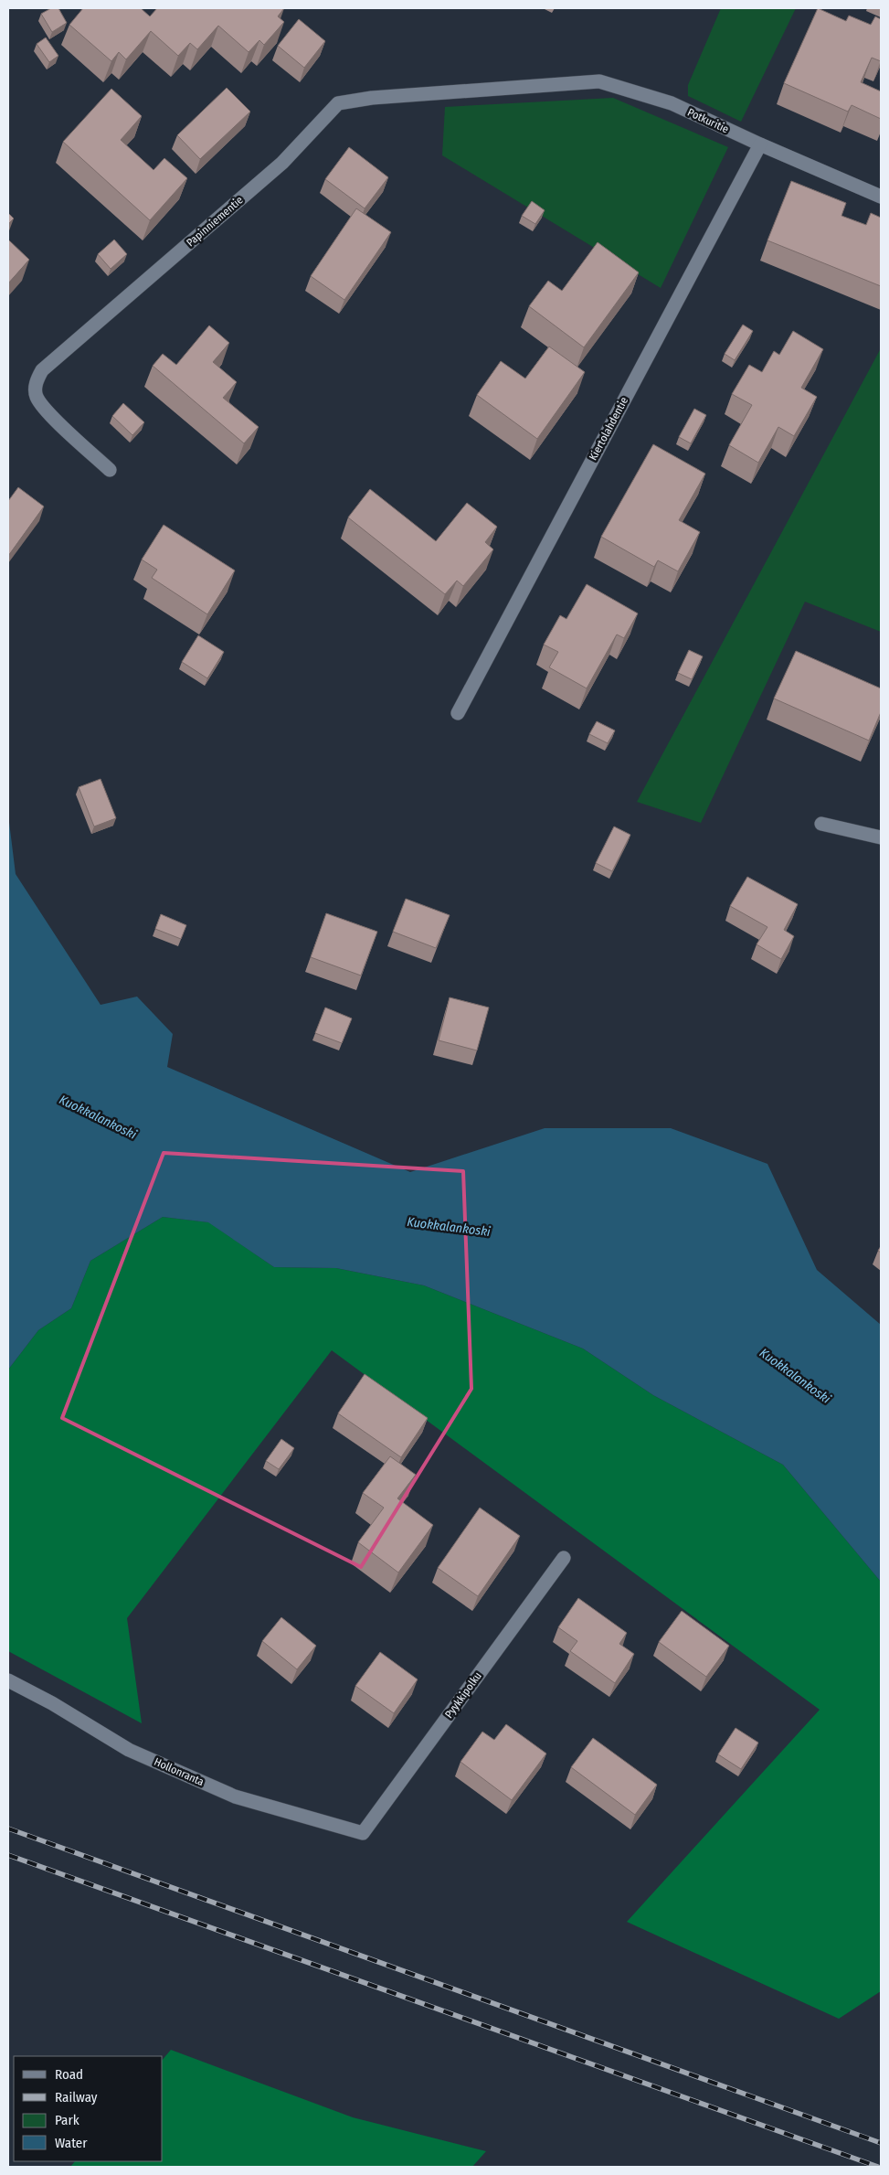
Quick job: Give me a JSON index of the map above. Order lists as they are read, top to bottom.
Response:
{
  "streets": {
    "street": [
      "Potkuritie",
      "Papinniementie",
      "Kiertolahdentie",
      "Pyykkipolku",
      "Hollonranta"
    ]
  },
  "crossings": [
    ["Potkuritie", "Papinniementie"],
    ["Potkuritie", "Kiertolahdentie"],
    ["Pyykkipolku", "Hollonranta"]
  ],
  "water": ["Kuokkalankoski"],
  "legend": [
    "Road",
    "Railway",
    "Park",
    "Water"
  ]
}
